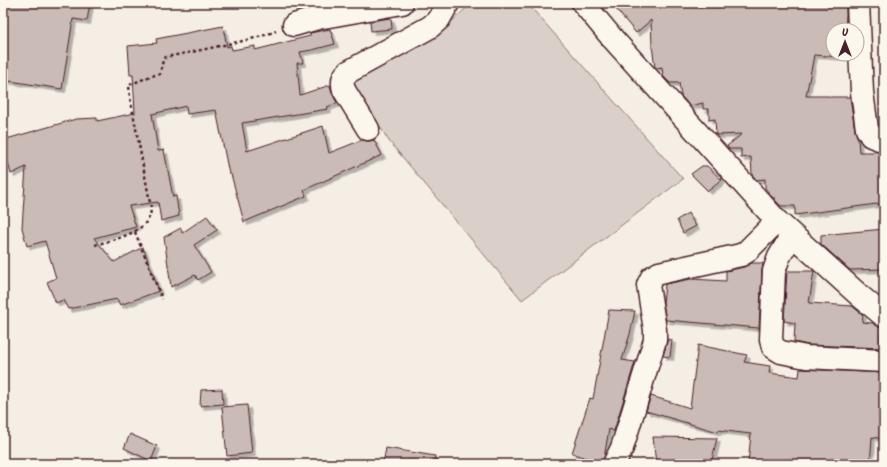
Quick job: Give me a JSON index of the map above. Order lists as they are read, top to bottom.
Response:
{
  "north": "top"
}
